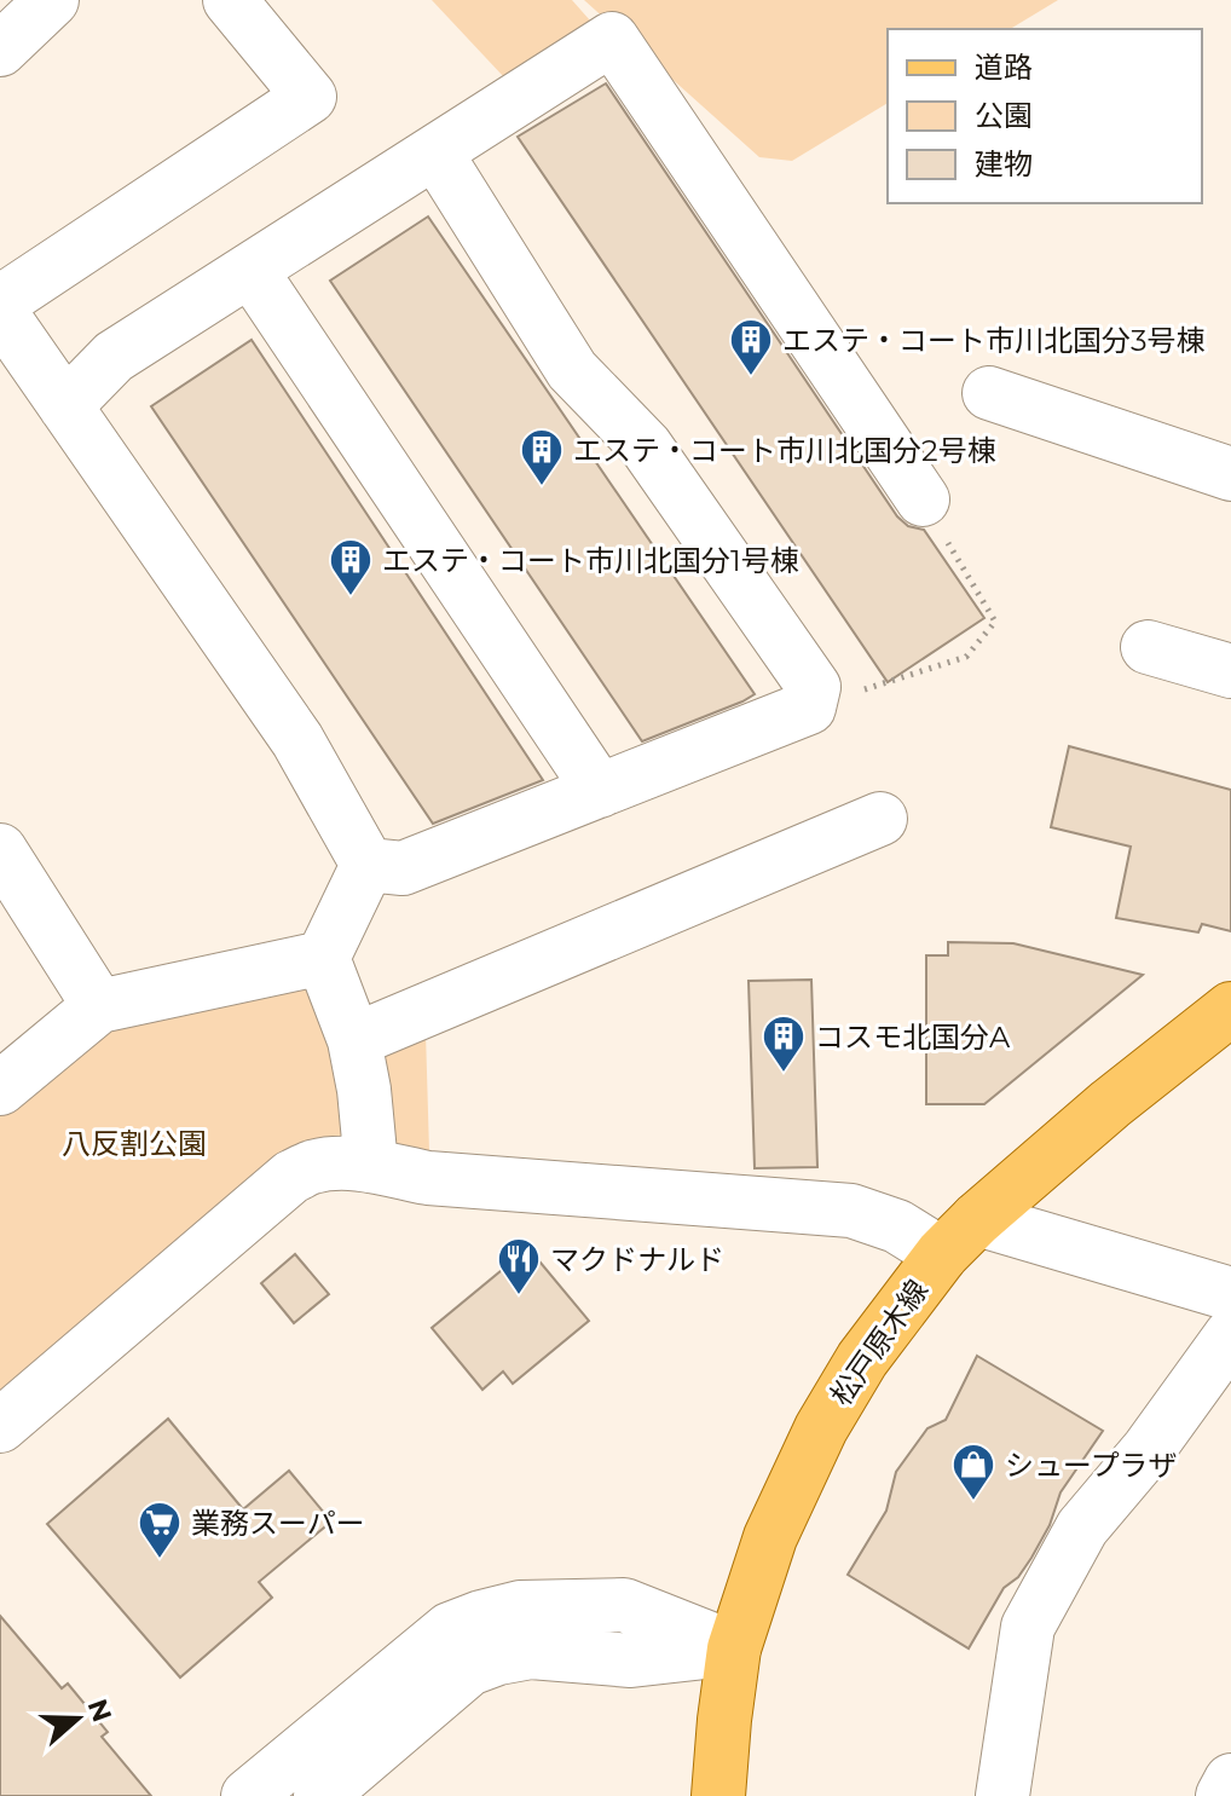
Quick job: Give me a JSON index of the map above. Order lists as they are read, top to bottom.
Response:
{
  "streets": {
    "main road": ["松戸原木線"]
  },
  "parks": ["八反割公園"],
  "places": {
    "building": [
      "エステ・コート市川北国分3号棟",
      "エステ・コート市川北国分2号棟",
      "エステ・コート市川北国分1号棟",
      "コスモ北国分A"
    ],
    "restaurant": ["マクドナルド"],
    "shop": ["シュープラザ"],
    "supermarket": ["業務スーパー"]
  },
  "legend": ["道路", "公園", "建物"],
  "north": "right"
}
